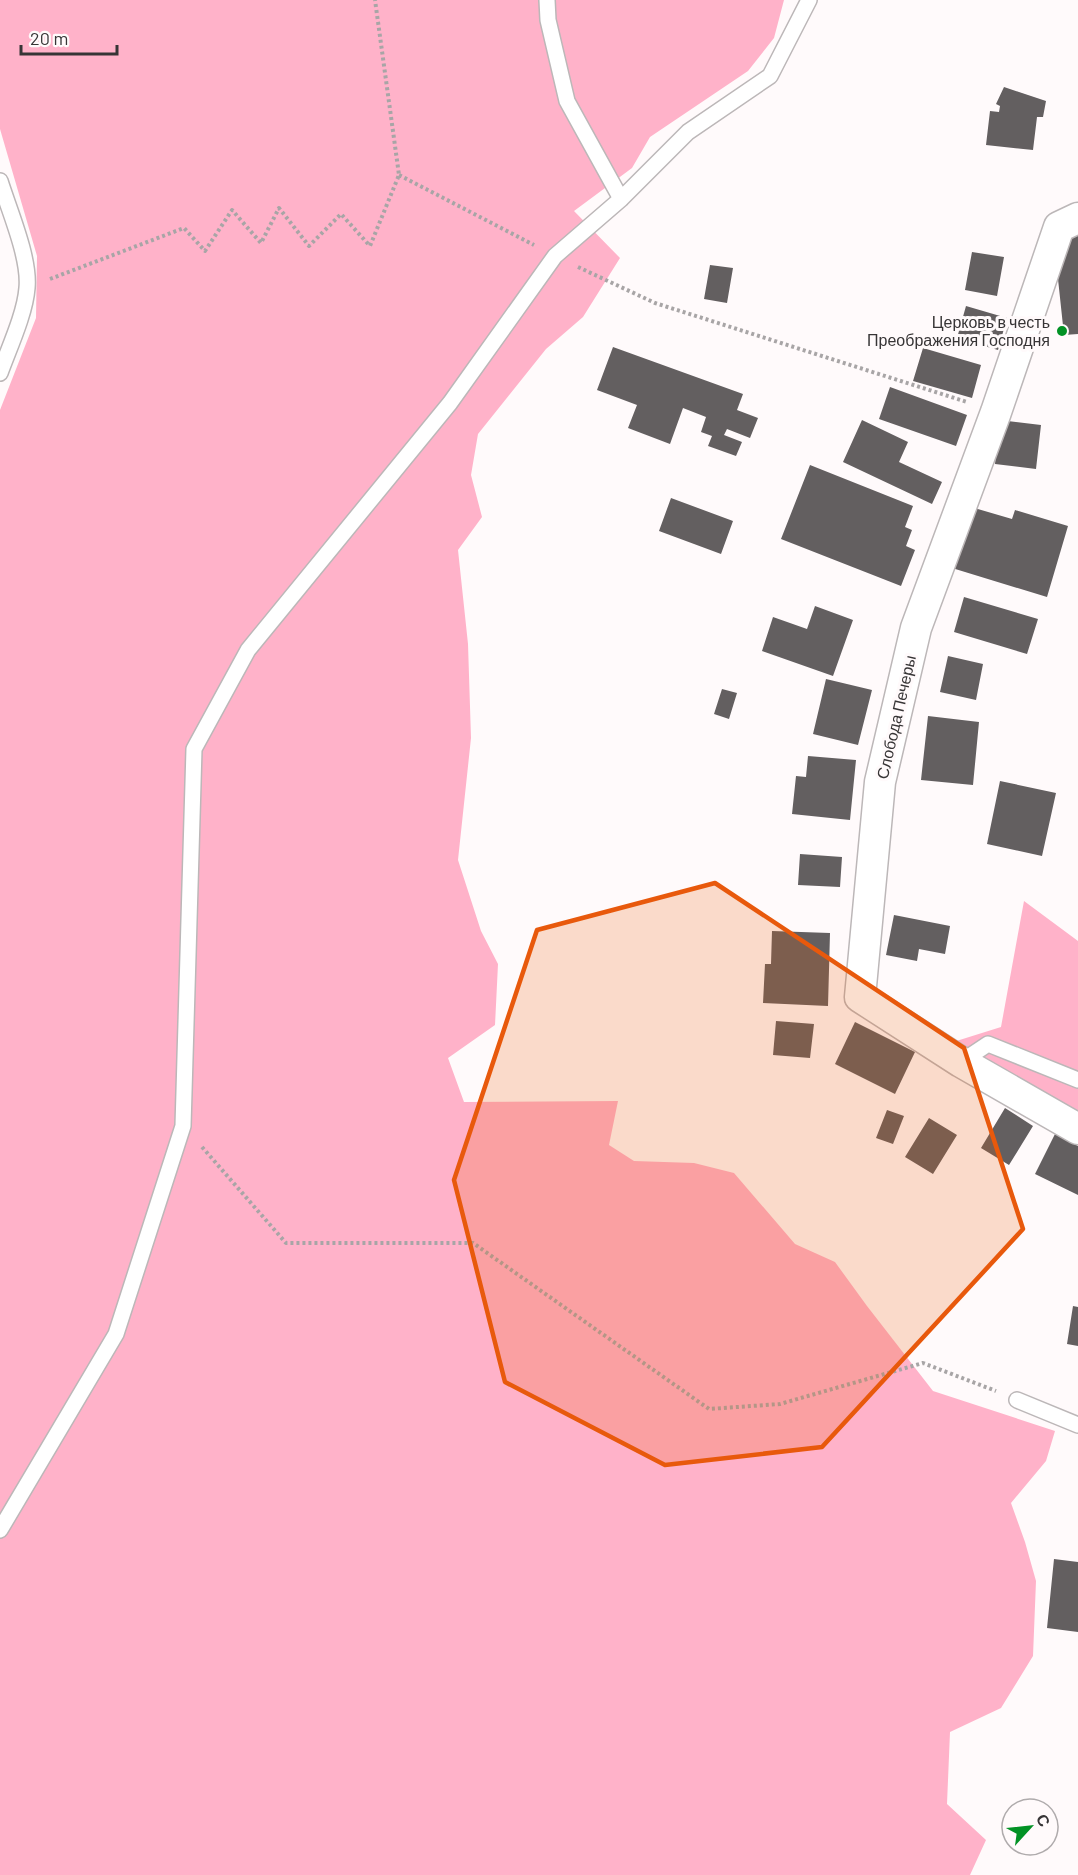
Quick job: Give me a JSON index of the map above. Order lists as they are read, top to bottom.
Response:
{
  "streets": {
    "street": ["Слобода Печеры"]
  },
  "places": ["Церковь в честь Преображения Господня"],
  "scale_bar": "20 m",
  "north": "top right"
}
